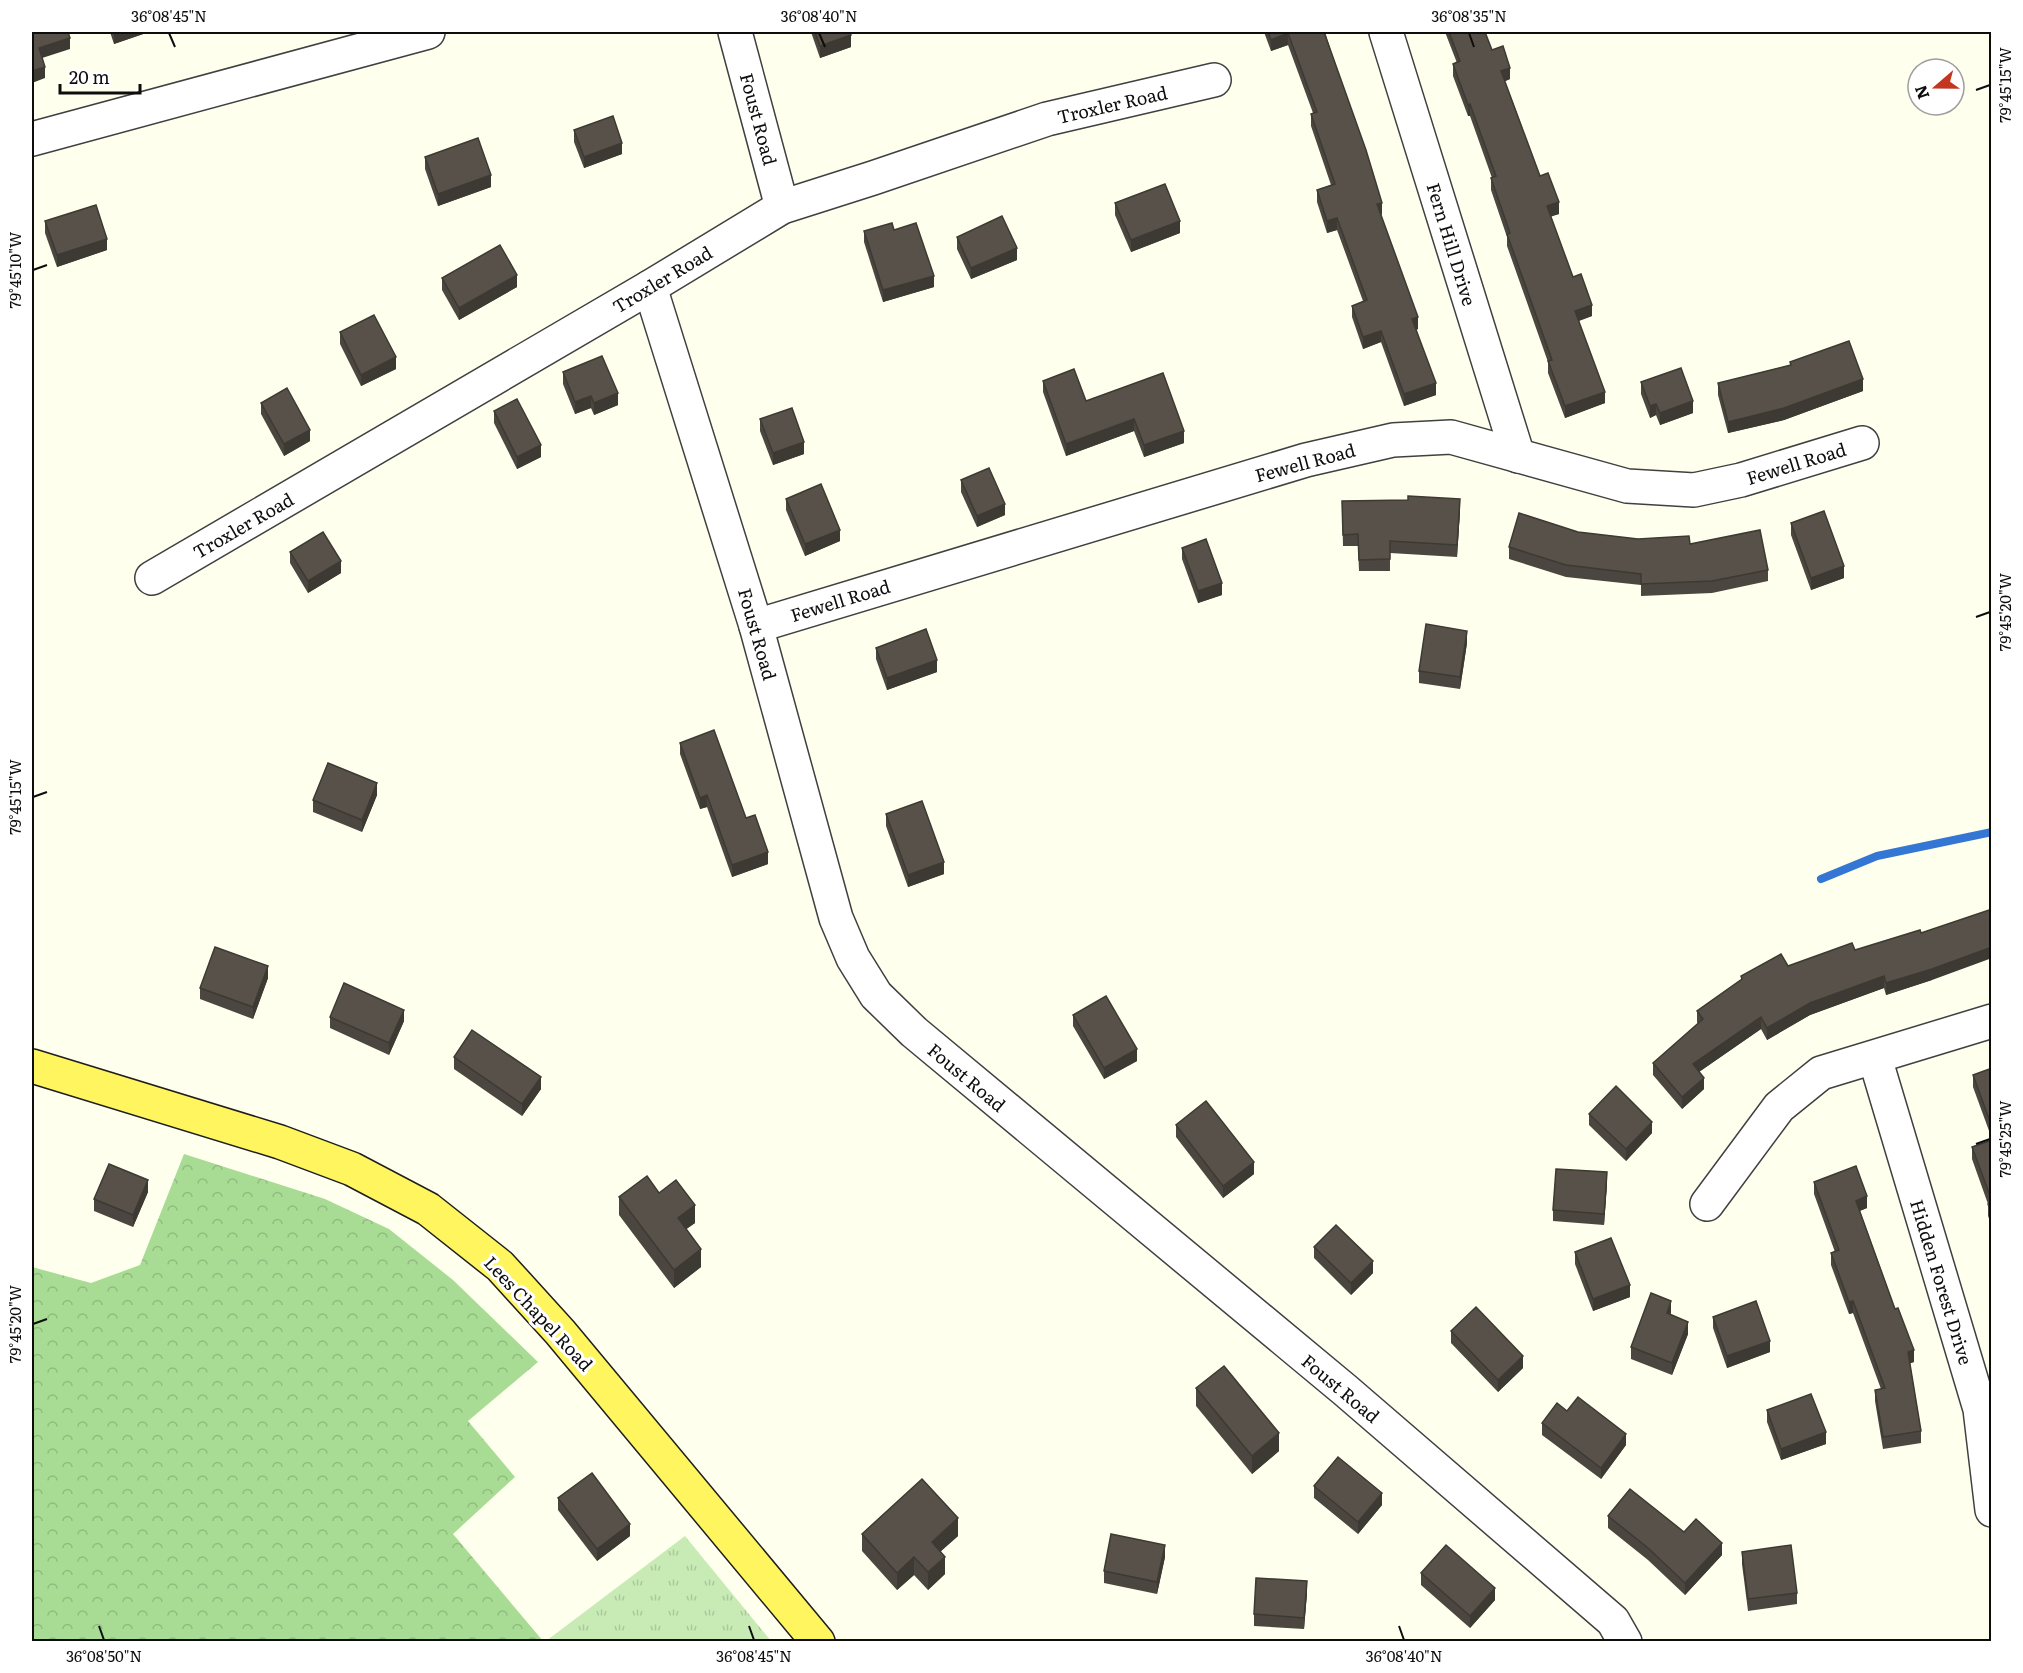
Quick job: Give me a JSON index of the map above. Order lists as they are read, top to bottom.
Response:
{
  "streets": {
    "main road": ["Lees Chapel Road"],
    "street": [
      "Troxler Road",
      "Foust Road",
      "Fern Hill Drive",
      "Fewell Road",
      "Hidden Forest Drive"
    ]
  },
  "crossings": [
    ["Troxler Road", "Foust Road"],
    ["Foust Road", "Fewell Road"],
    ["Fern Hill Drive", "Fewell Road"]
  ],
  "scale_bar": "20 m",
  "north": "left",
  "coordinates": [
    "36°08'45\"N",
    "36°08'40\"N",
    "36°08'35\"N",
    "79°45'15\"W",
    "79°45'10\"W",
    "79°45'20\"W",
    "79°45'25\"W",
    "36°08'50\"N"
  ]
}
